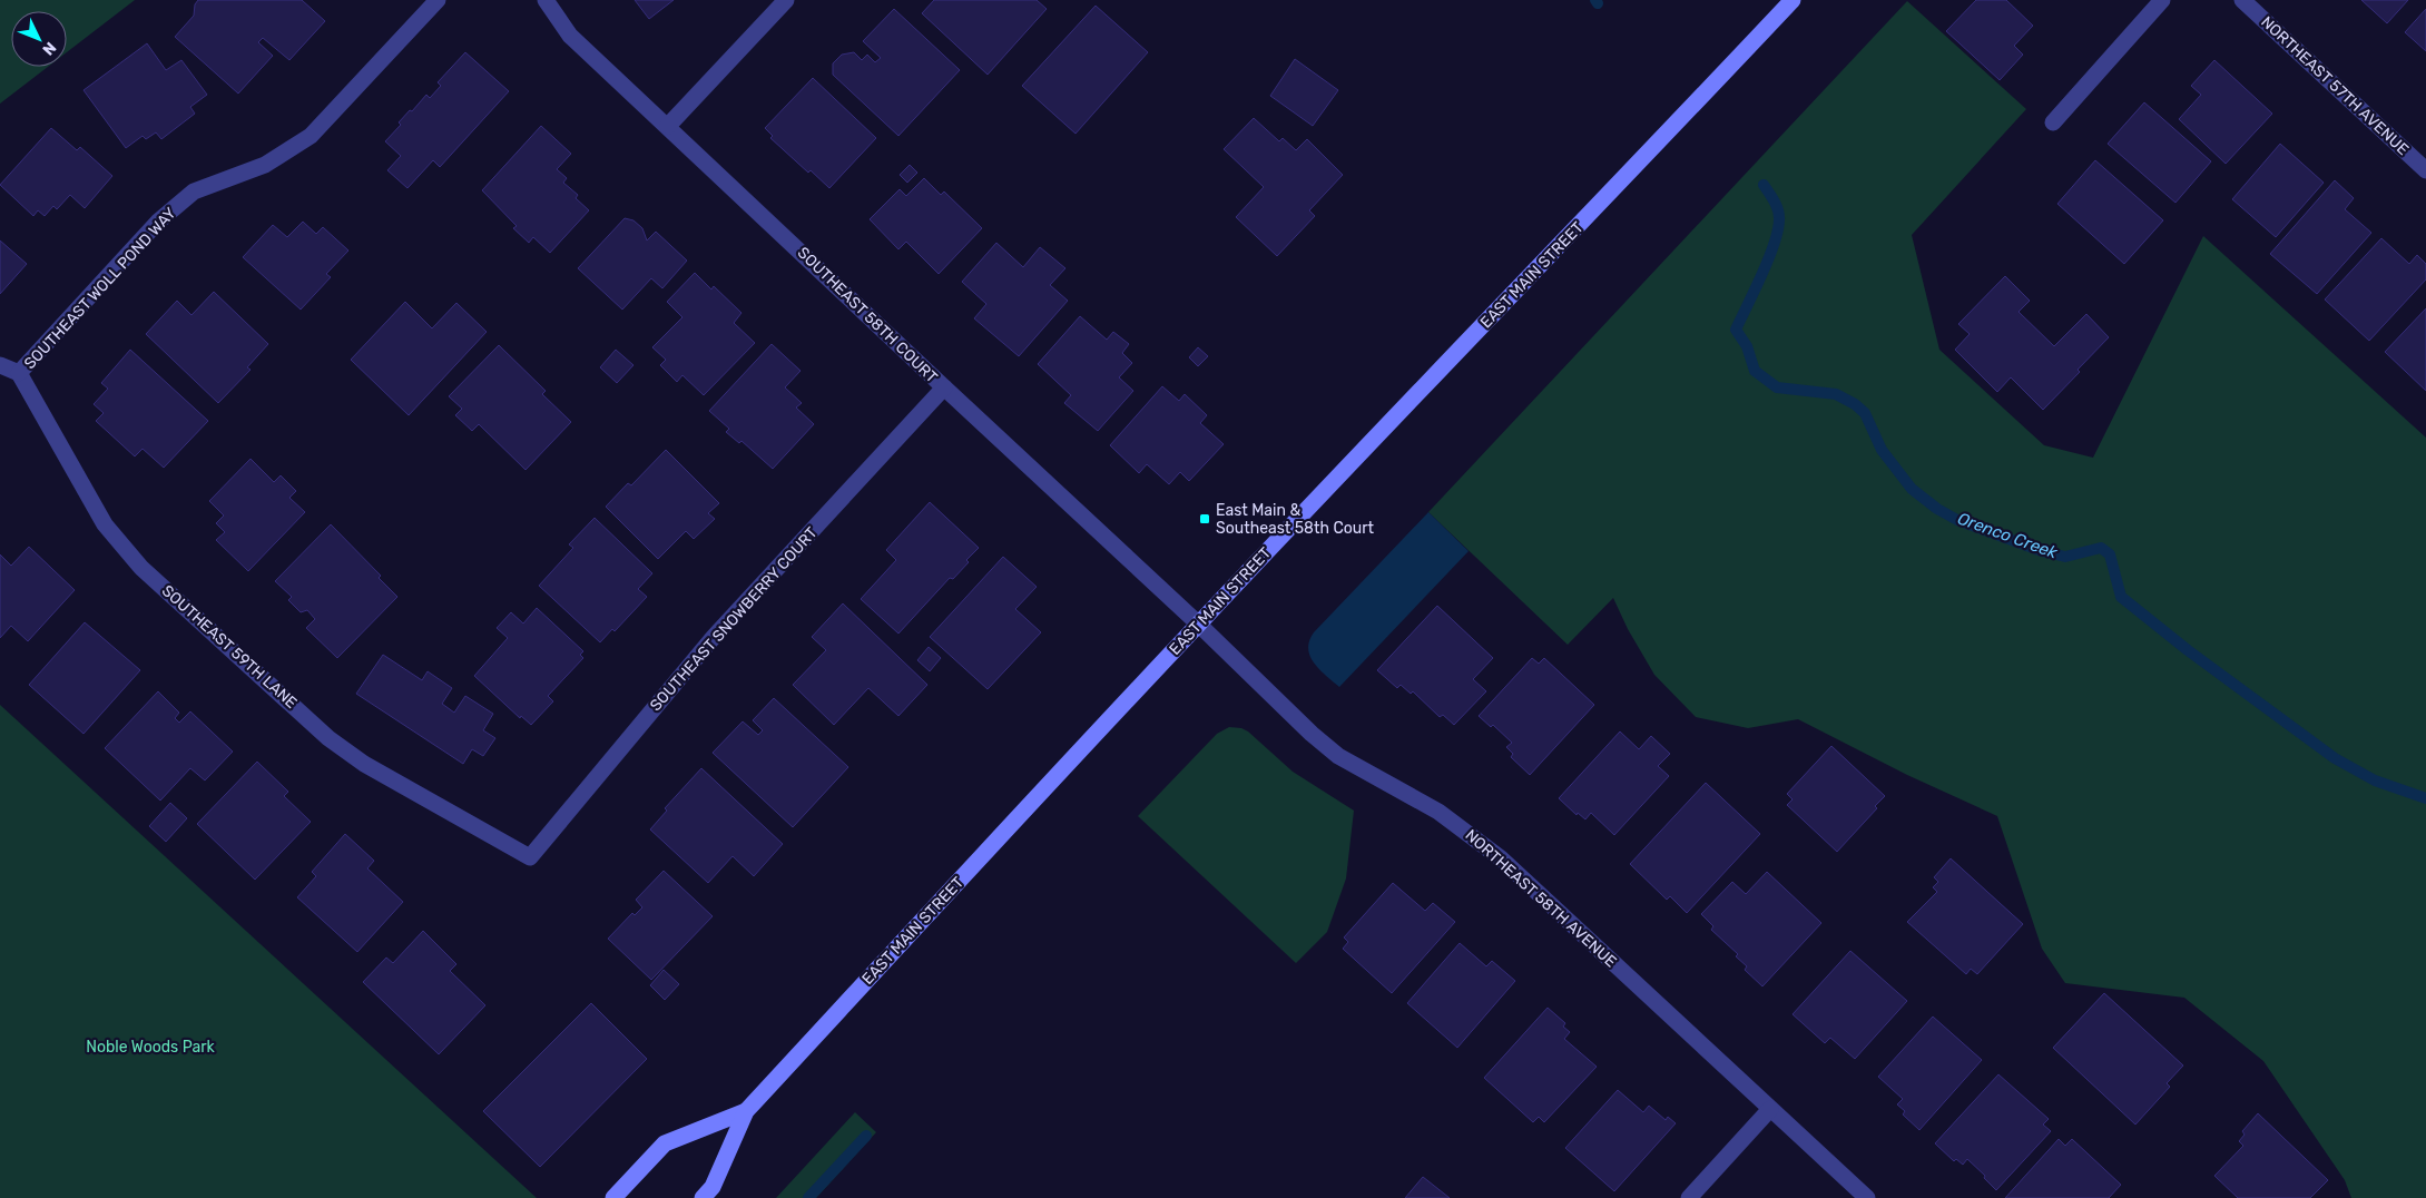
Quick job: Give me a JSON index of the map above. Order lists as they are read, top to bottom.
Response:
{
  "streets": {
    "main road": ["EAST MAIN STREET"],
    "street": [
      "NORTHEAST 57TH AVENUE",
      "SOUTHEAST WOLL POND WAY",
      "SOUTHEAST 58TH COURT",
      "SOUTHEAST SNOWBERRY COURT",
      "SOUTHEAST 59TH LANE",
      "NORTHEAST 58TH AVENUE"
    ]
  },
  "crossings": [
    ["EAST MAIN STREET", "SOUTHEAST 58TH COURT"],
    ["EAST MAIN STREET", "NORTHEAST 58TH AVENUE"],
    ["SOUTHEAST WOLL POND WAY", "SOUTHEAST 59TH LANE"],
    ["SOUTHEAST 58TH COURT", "SOUTHEAST SNOWBERRY COURT"],
    ["SOUTHEAST 58TH COURT", "NORTHEAST 58TH AVENUE"],
    ["SOUTHEAST SNOWBERRY COURT", "SOUTHEAST 59TH LANE"]
  ],
  "water": ["Orenco Creek"],
  "parks": ["Noble Woods Park"],
  "places": {
    "transit": ["East Main & Southeast 58th Court"]
  },
  "north": "bottom right"
}
